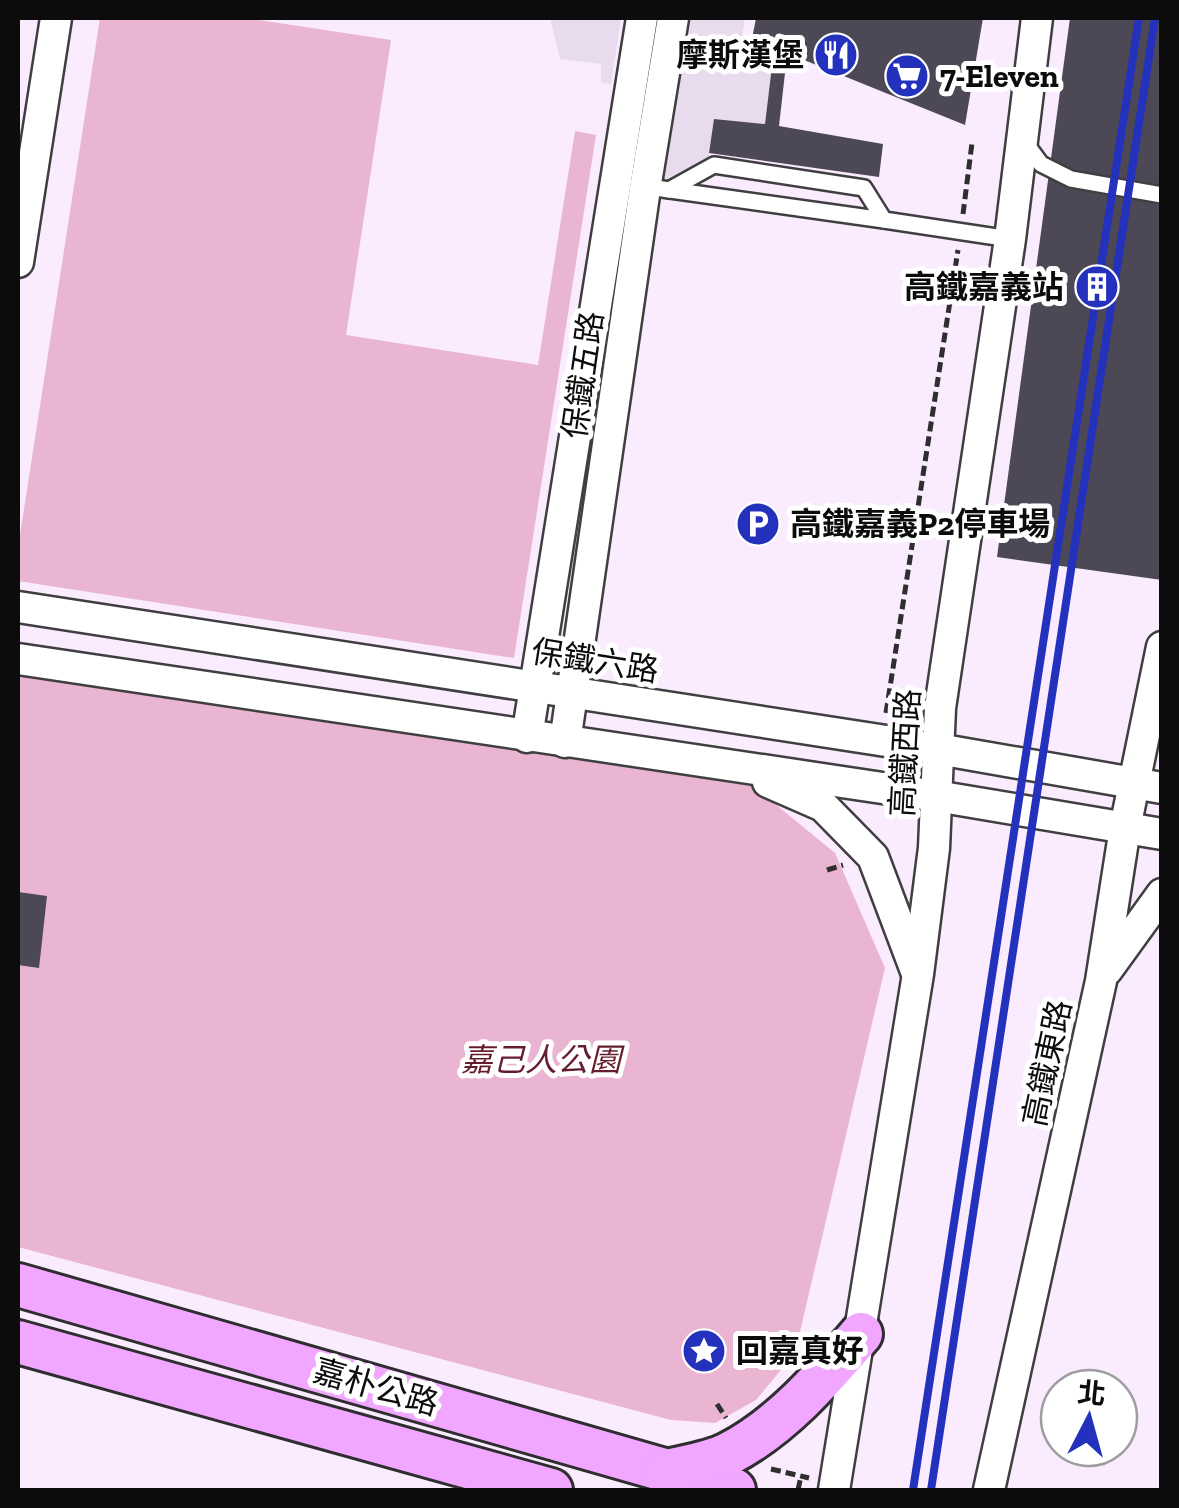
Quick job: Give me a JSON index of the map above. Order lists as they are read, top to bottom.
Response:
{
  "streets": {
    "main road": ["嘉朴公路"],
    "street": [
      "保鐵五路",
      "保鐵六路",
      "高鐵西路",
      "高鐵東路"
    ]
  },
  "crossings": [
    ["保鐵五路", "保鐵六路"],
    ["保鐵六路", "高鐵西路"],
    ["保鐵六路", "高鐵東路"]
  ],
  "parks": ["嘉己人公園"],
  "places": {
    "restaurant": ["摩斯漢堡"],
    "supermarket": ["7-Eleven"],
    "building": ["高鐵嘉義站"],
    "parking": ["高鐵嘉義P2停車場"],
    "place": ["回嘉真好"]
  },
  "north": "top"
}
